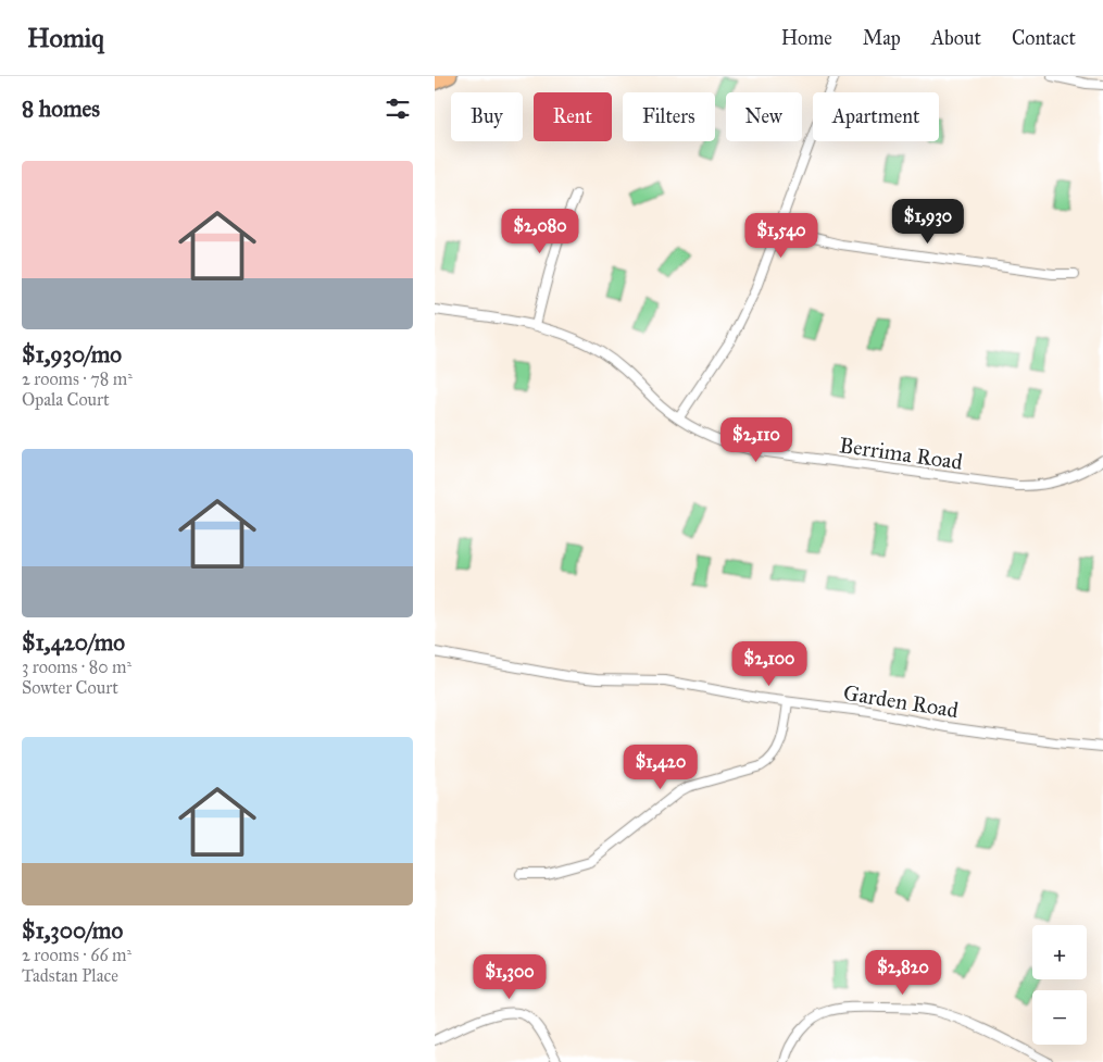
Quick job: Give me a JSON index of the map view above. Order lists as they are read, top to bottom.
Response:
{
  "streets": {
    "street": ["Berrima Road", "Garden Road"]
  },
  "page": {
    "header": "Homiq",
    "nav": [
      "Home",
      "Map",
      "About",
      "Contact"
    ],
    "heading": "8 homes",
    "chip": [
      "Buy",
      "Rent",
      "Filters",
      "New",
      "Apartment"
    ],
    "list": [
      {
        "name": "$1,930/mo",
        "note": "2 rooms · 78 m² · Opala Court"
      },
      {
        "name": "$1,420/mo",
        "note": "3 rooms · 80 m² · Sowter Court"
      },
      {
        "name": "$1,300/mo",
        "note": "2 rooms · 66 m² · Tadstan Place"
      }
    ],
    "price": [
      "$1,930",
      "$2,080",
      "$1,540",
      "$2,110",
      "$2,100",
      "$1,420",
      "$2,820",
      "$1,300"
    ],
    "map_buttons": ["+", "−"]
  }
}
